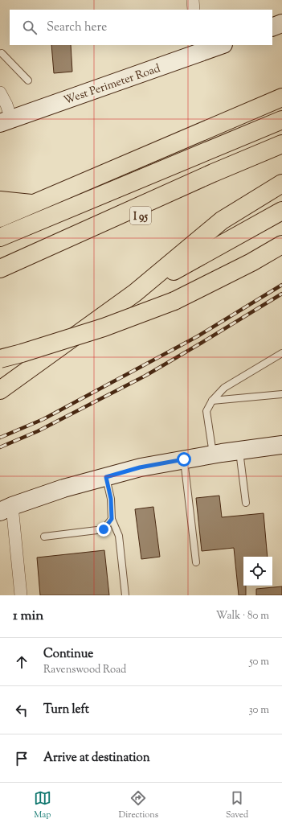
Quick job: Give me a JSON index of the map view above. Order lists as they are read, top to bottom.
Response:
{
  "streets": {
    "highway": ["I 95"],
    "street": ["West Perimeter Road"]
  },
  "page": {
    "search": "Search here",
    "heading": ["1 min", "Walk · 80 m"],
    "list": [
      ["Continue", "Ravenswood Road", "50 m"],
      ["Turn left", "30 m"],
      "Arrive at destination"
    ],
    "nav": ["Map", "Directions", "Saved"]
  }
}
